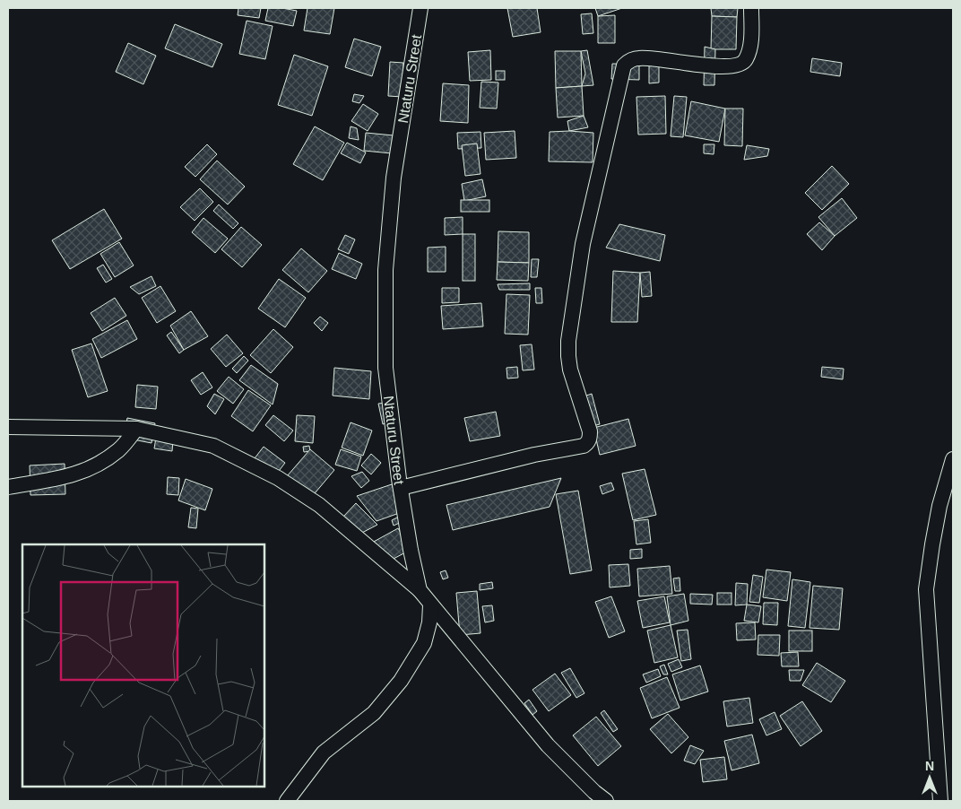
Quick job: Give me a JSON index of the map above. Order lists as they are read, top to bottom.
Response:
{
  "streets": {
    "street": ["Ntaturu Street"]
  },
  "north": "top"
}
